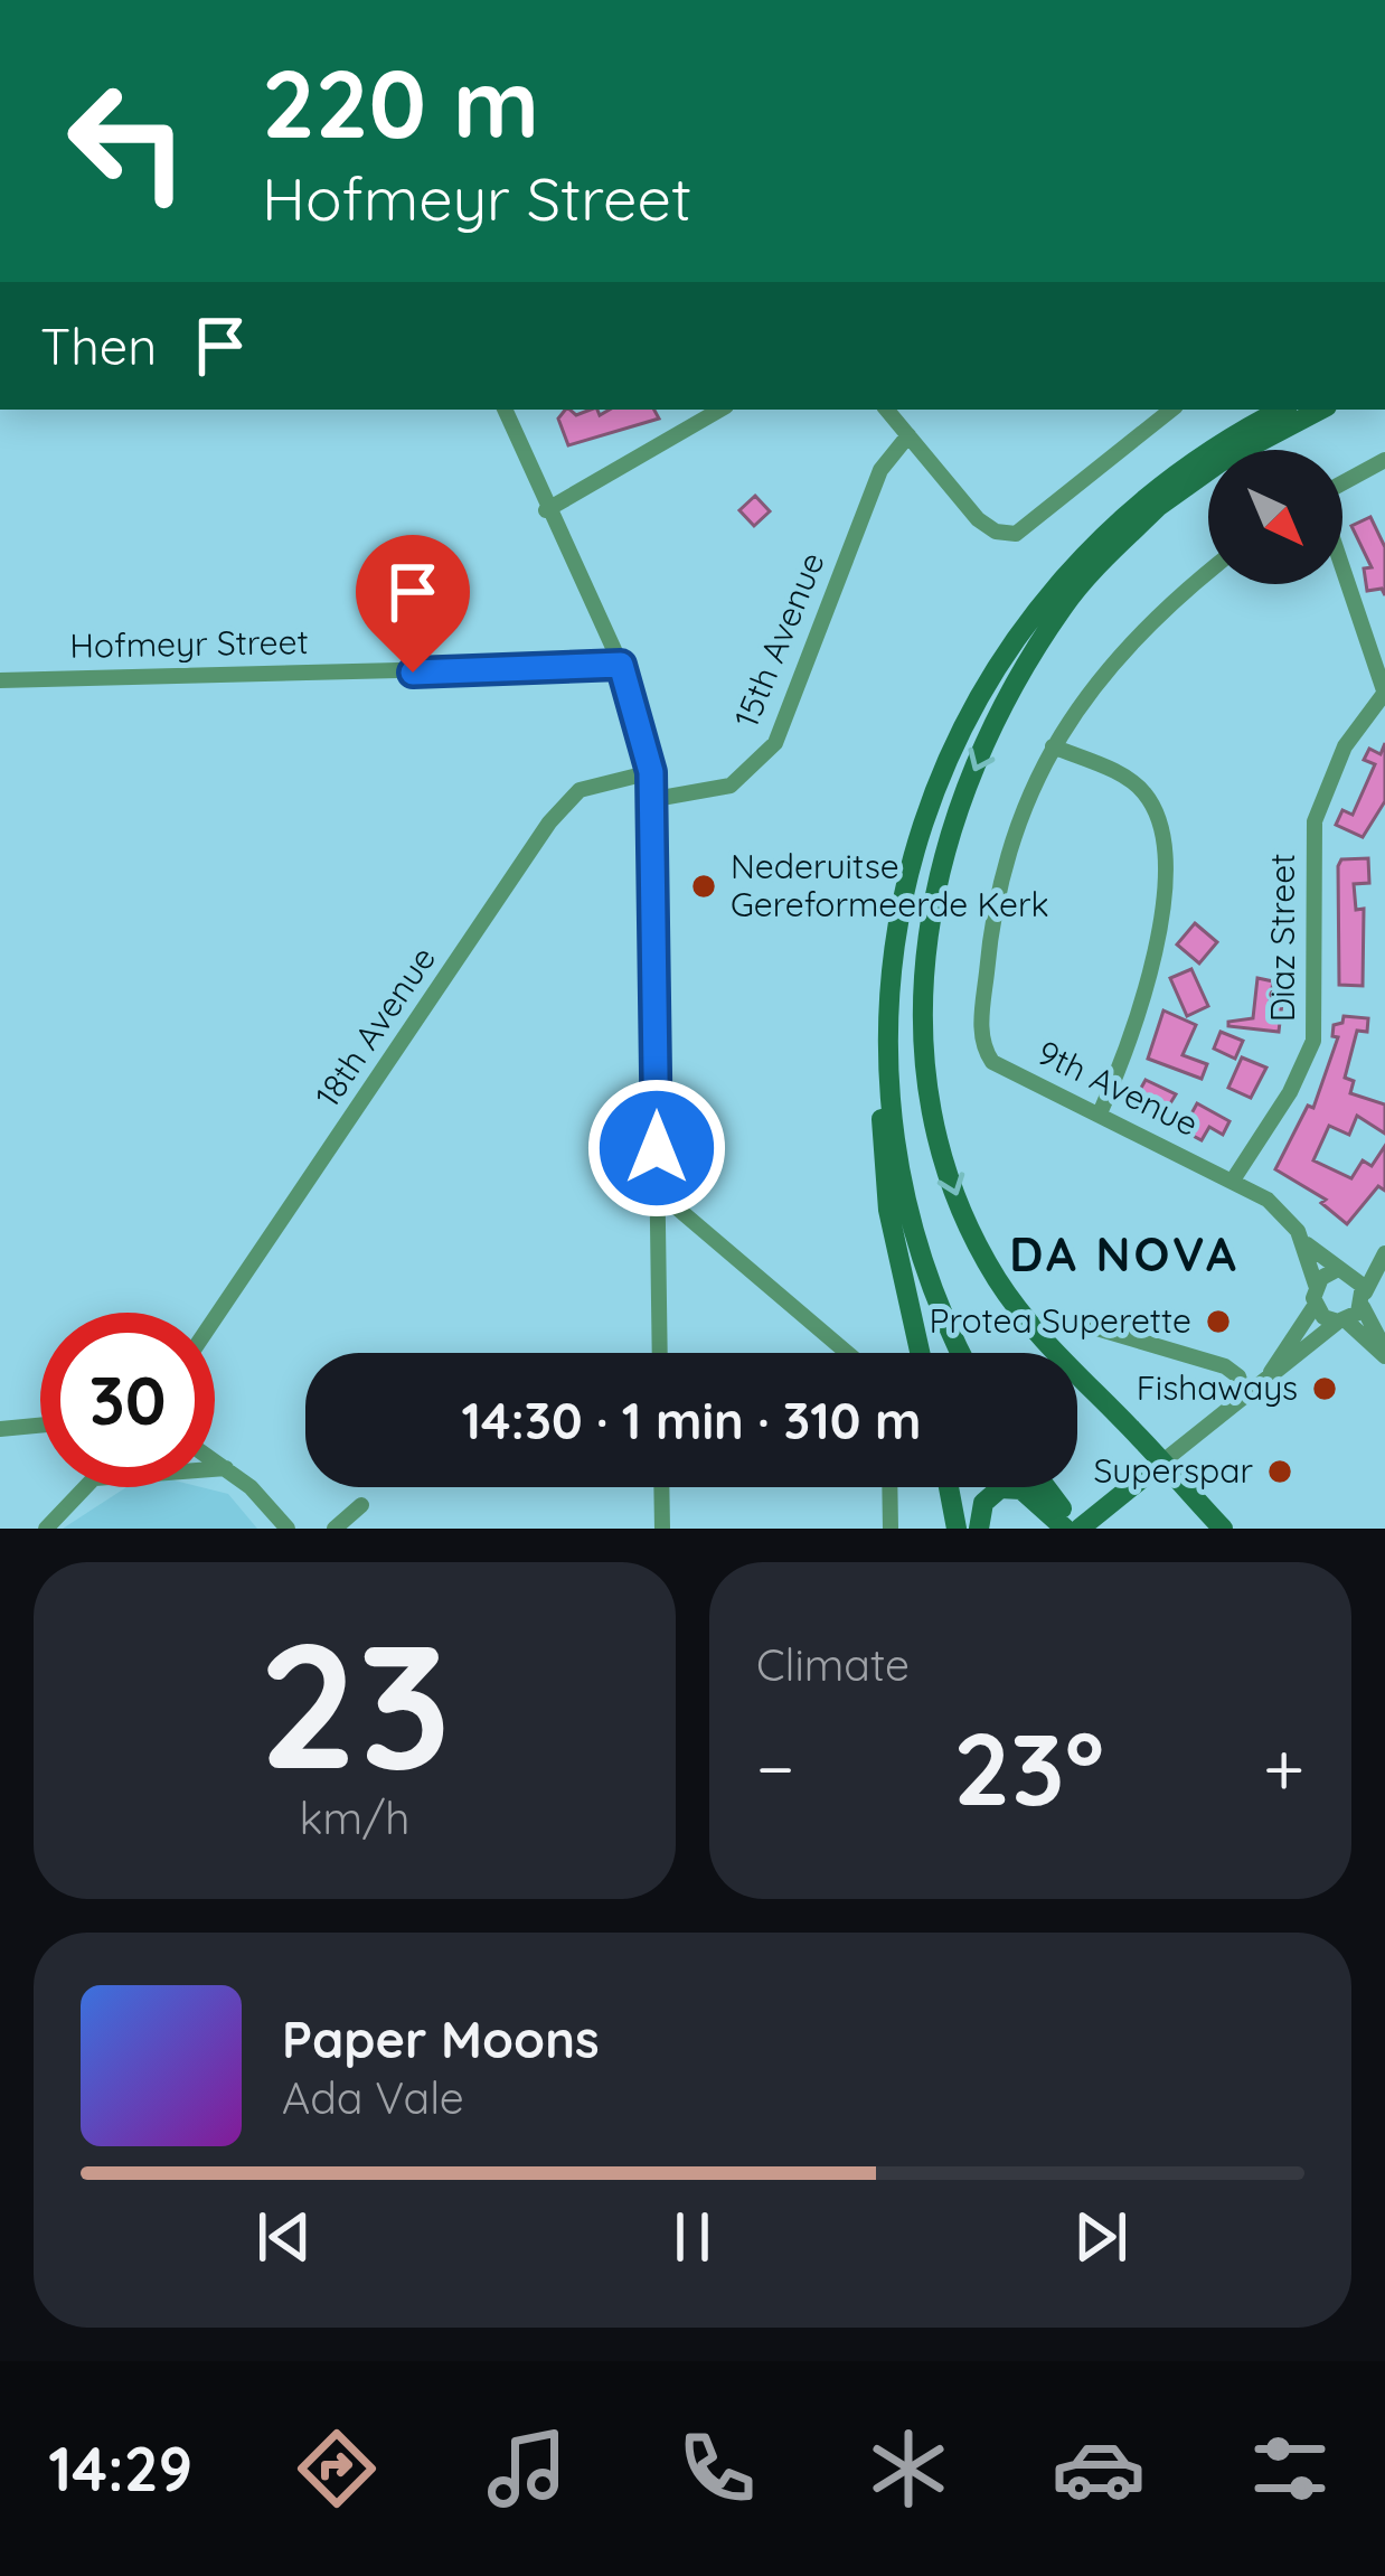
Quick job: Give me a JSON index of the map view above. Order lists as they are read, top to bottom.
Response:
{
  "streets": {
    "street": [
      "15th Avenue",
      "Hofmeyr Street",
      "Diaz Street",
      "18th Avenue",
      "9th Avenue"
    ]
  },
  "crossings": [
    ["Diaz Street", "9th Avenue"]
  ],
  "districts": ["DA NOVA"],
  "places": [
    "Nederuitse Gereformeerde Kerk",
    "Protea Superette",
    "Fishaways",
    "Superspar"
  ],
  "north": "bottom right",
  "page": {
    "turn": ["220 m", "Hofmeyr Street"],
    "then": "Then",
    "limit": "30",
    "trip": "14:30 · 1 min · 310 m",
    "tile": [
      ["23", "km/h"],
      "Climate"
    ],
    "heat": ["−", "23°", "+"],
    "song": ["Paper Moons", "Ada Vale"],
    "tabs": "14:29"
  }
}
